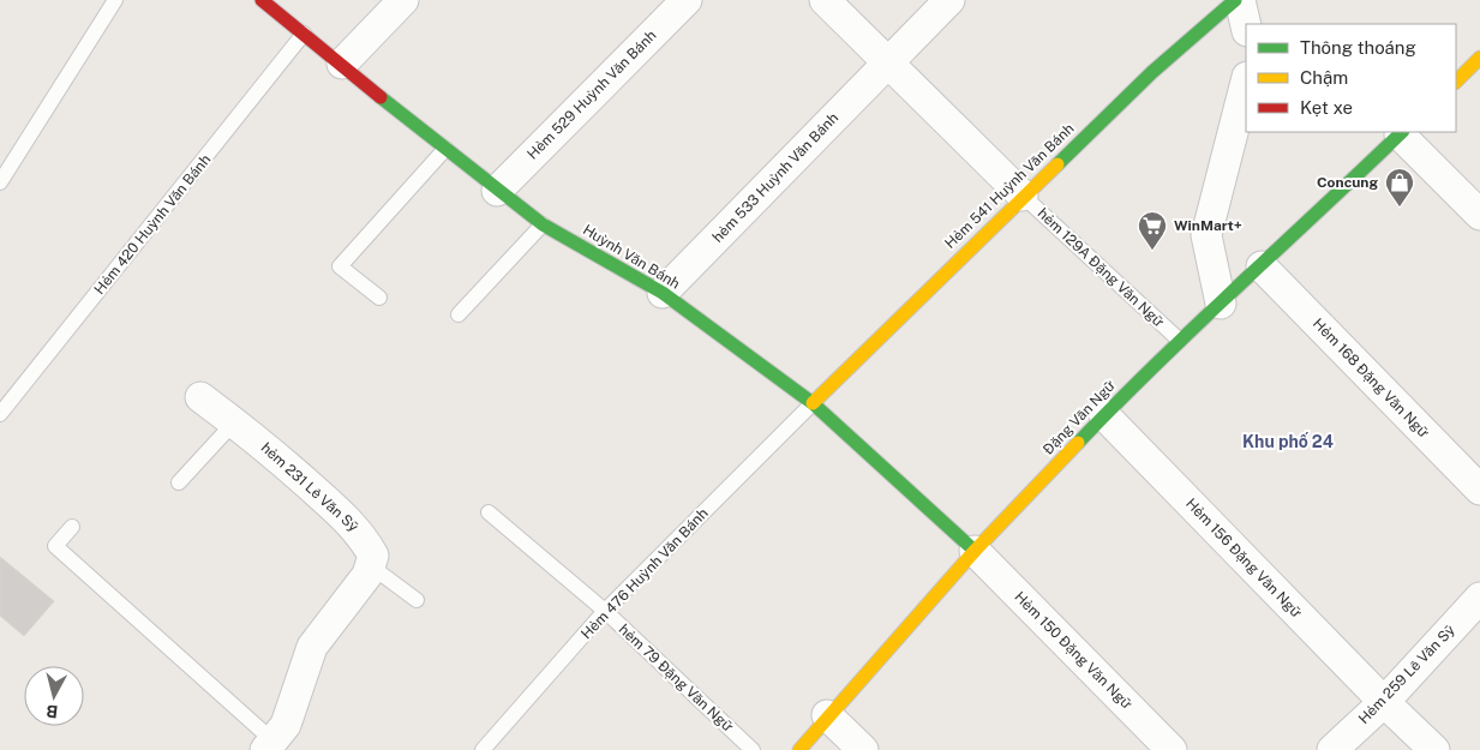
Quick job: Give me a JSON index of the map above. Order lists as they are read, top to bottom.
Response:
{
  "streets": {
    "street": [
      "Hẻm 529 Huỳnh Văn Bánh",
      "hẻm 533 Huỳnh Văn Bánh",
      "Hẻm 541 Huỳnh Văn Bánh",
      "Huỳnh Văn Bánh",
      "Hẻm 168 Đặng Văn Ngữ",
      "Đặng Văn Ngữ",
      "hẻm 231 Lê Văn Sỹ",
      "Hẻm 156 Đặng Văn Ngữ",
      "Hẻm 150 Đặng Văn Ngữ",
      "Hẻm 259 Lê Văn Sỹ"
    ],
    "lane": [
      "Hẻm 420 Huỳnh Văn Bánh",
      "hẻm 129A Đặng Văn Ngữ",
      "Hẻm 476 Huỳnh Văn Bánh",
      "hẻm 79 Đặng Văn Ngữ"
    ]
  },
  "crossings": [
    ["Hẻm 529 Huỳnh Văn Bánh", "Huỳnh Văn Bánh"],
    ["hẻm 533 Huỳnh Văn Bánh", "Huỳnh Văn Bánh"],
    ["Hẻm 541 Huỳnh Văn Bánh", "Huỳnh Văn Bánh"],
    ["Hẻm 541 Huỳnh Văn Bánh", "hẻm 129A Đặng Văn Ngữ"],
    ["Hẻm 541 Huỳnh Văn Bánh", "Hẻm 476 Huỳnh Văn Bánh"],
    ["Hẻm 420 Huỳnh Văn Bánh", "Huỳnh Văn Bánh"],
    ["Huỳnh Văn Bánh", "Đặng Văn Ngữ"],
    ["Huỳnh Văn Bánh", "Hẻm 476 Huỳnh Văn Bánh"],
    ["Huỳnh Văn Bánh", "Hẻm 150 Đặng Văn Ngữ"],
    ["hẻm 129A Đặng Văn Ngữ", "Đặng Văn Ngữ"],
    ["Hẻm 168 Đặng Văn Ngữ", "Đặng Văn Ngữ"],
    ["Đặng Văn Ngữ", "Hẻm 156 Đặng Văn Ngữ"],
    ["Đặng Văn Ngữ", "Hẻm 150 Đặng Văn Ngữ"],
    ["Hẻm 156 Đặng Văn Ngữ", "Hẻm 259 Lê Văn Sỹ"],
    ["Hẻm 476 Huỳnh Văn Bánh", "hẻm 79 Đặng Văn Ngữ"]
  ],
  "districts": ["Khu phố 24"],
  "places": {
    "shop": ["Concung"],
    "supermarket": ["WinMart+"]
  },
  "legend": ["Thông thoáng", "Chậm", "Kẹt xe"],
  "north": "bottom"
}
